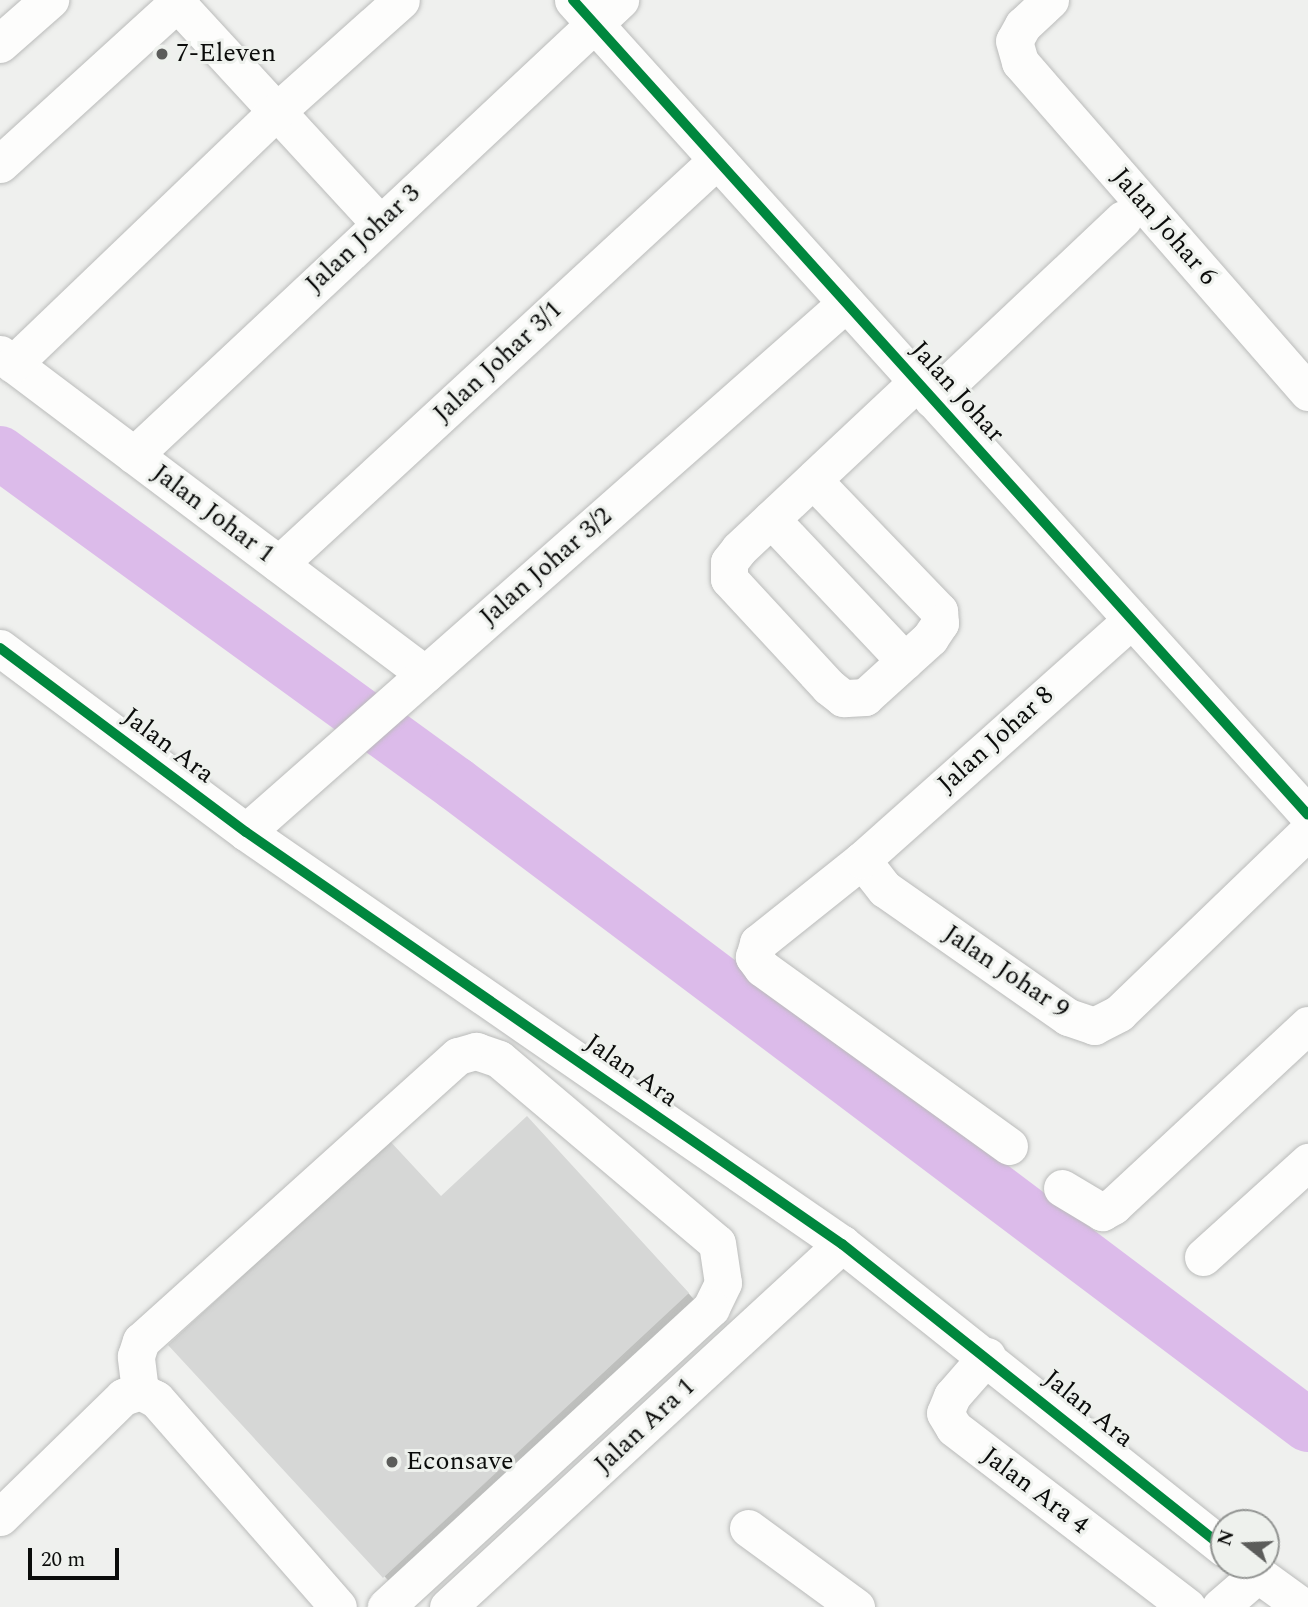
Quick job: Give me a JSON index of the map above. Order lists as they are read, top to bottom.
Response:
{
  "streets": {
    "street": [
      "Jalan Johar 6",
      "Jalan Johar 3",
      "Jalan Johar 3/1",
      "Jalan Johar",
      "Jalan Johar 1",
      "Jalan Johar 3/2",
      "Jalan Johar 8",
      "Jalan Ara",
      "Jalan Johar 9",
      "Jalan Ara 1",
      "Jalan Ara 4"
    ]
  },
  "crossings": [
    ["Jalan Johar 3", "Jalan Johar"],
    ["Jalan Johar 3", "Jalan Johar 1"],
    ["Jalan Johar 3/1", "Jalan Johar"],
    ["Jalan Johar 3/1", "Jalan Johar 1"],
    ["Jalan Johar", "Jalan Johar 3/2"],
    ["Jalan Johar", "Jalan Johar 8"],
    ["Jalan Johar 1", "Jalan Johar 3/2"],
    ["Jalan Johar 3/2", "Jalan Ara"],
    ["Jalan Johar 8", "Jalan Johar 9"],
    ["Jalan Ara", "Jalan Ara 1"],
    ["Jalan Ara", "Jalan Ara 4"]
  ],
  "places": ["7-Eleven", "Econsave"],
  "scale_bar": "20 m",
  "north": "left"
}
